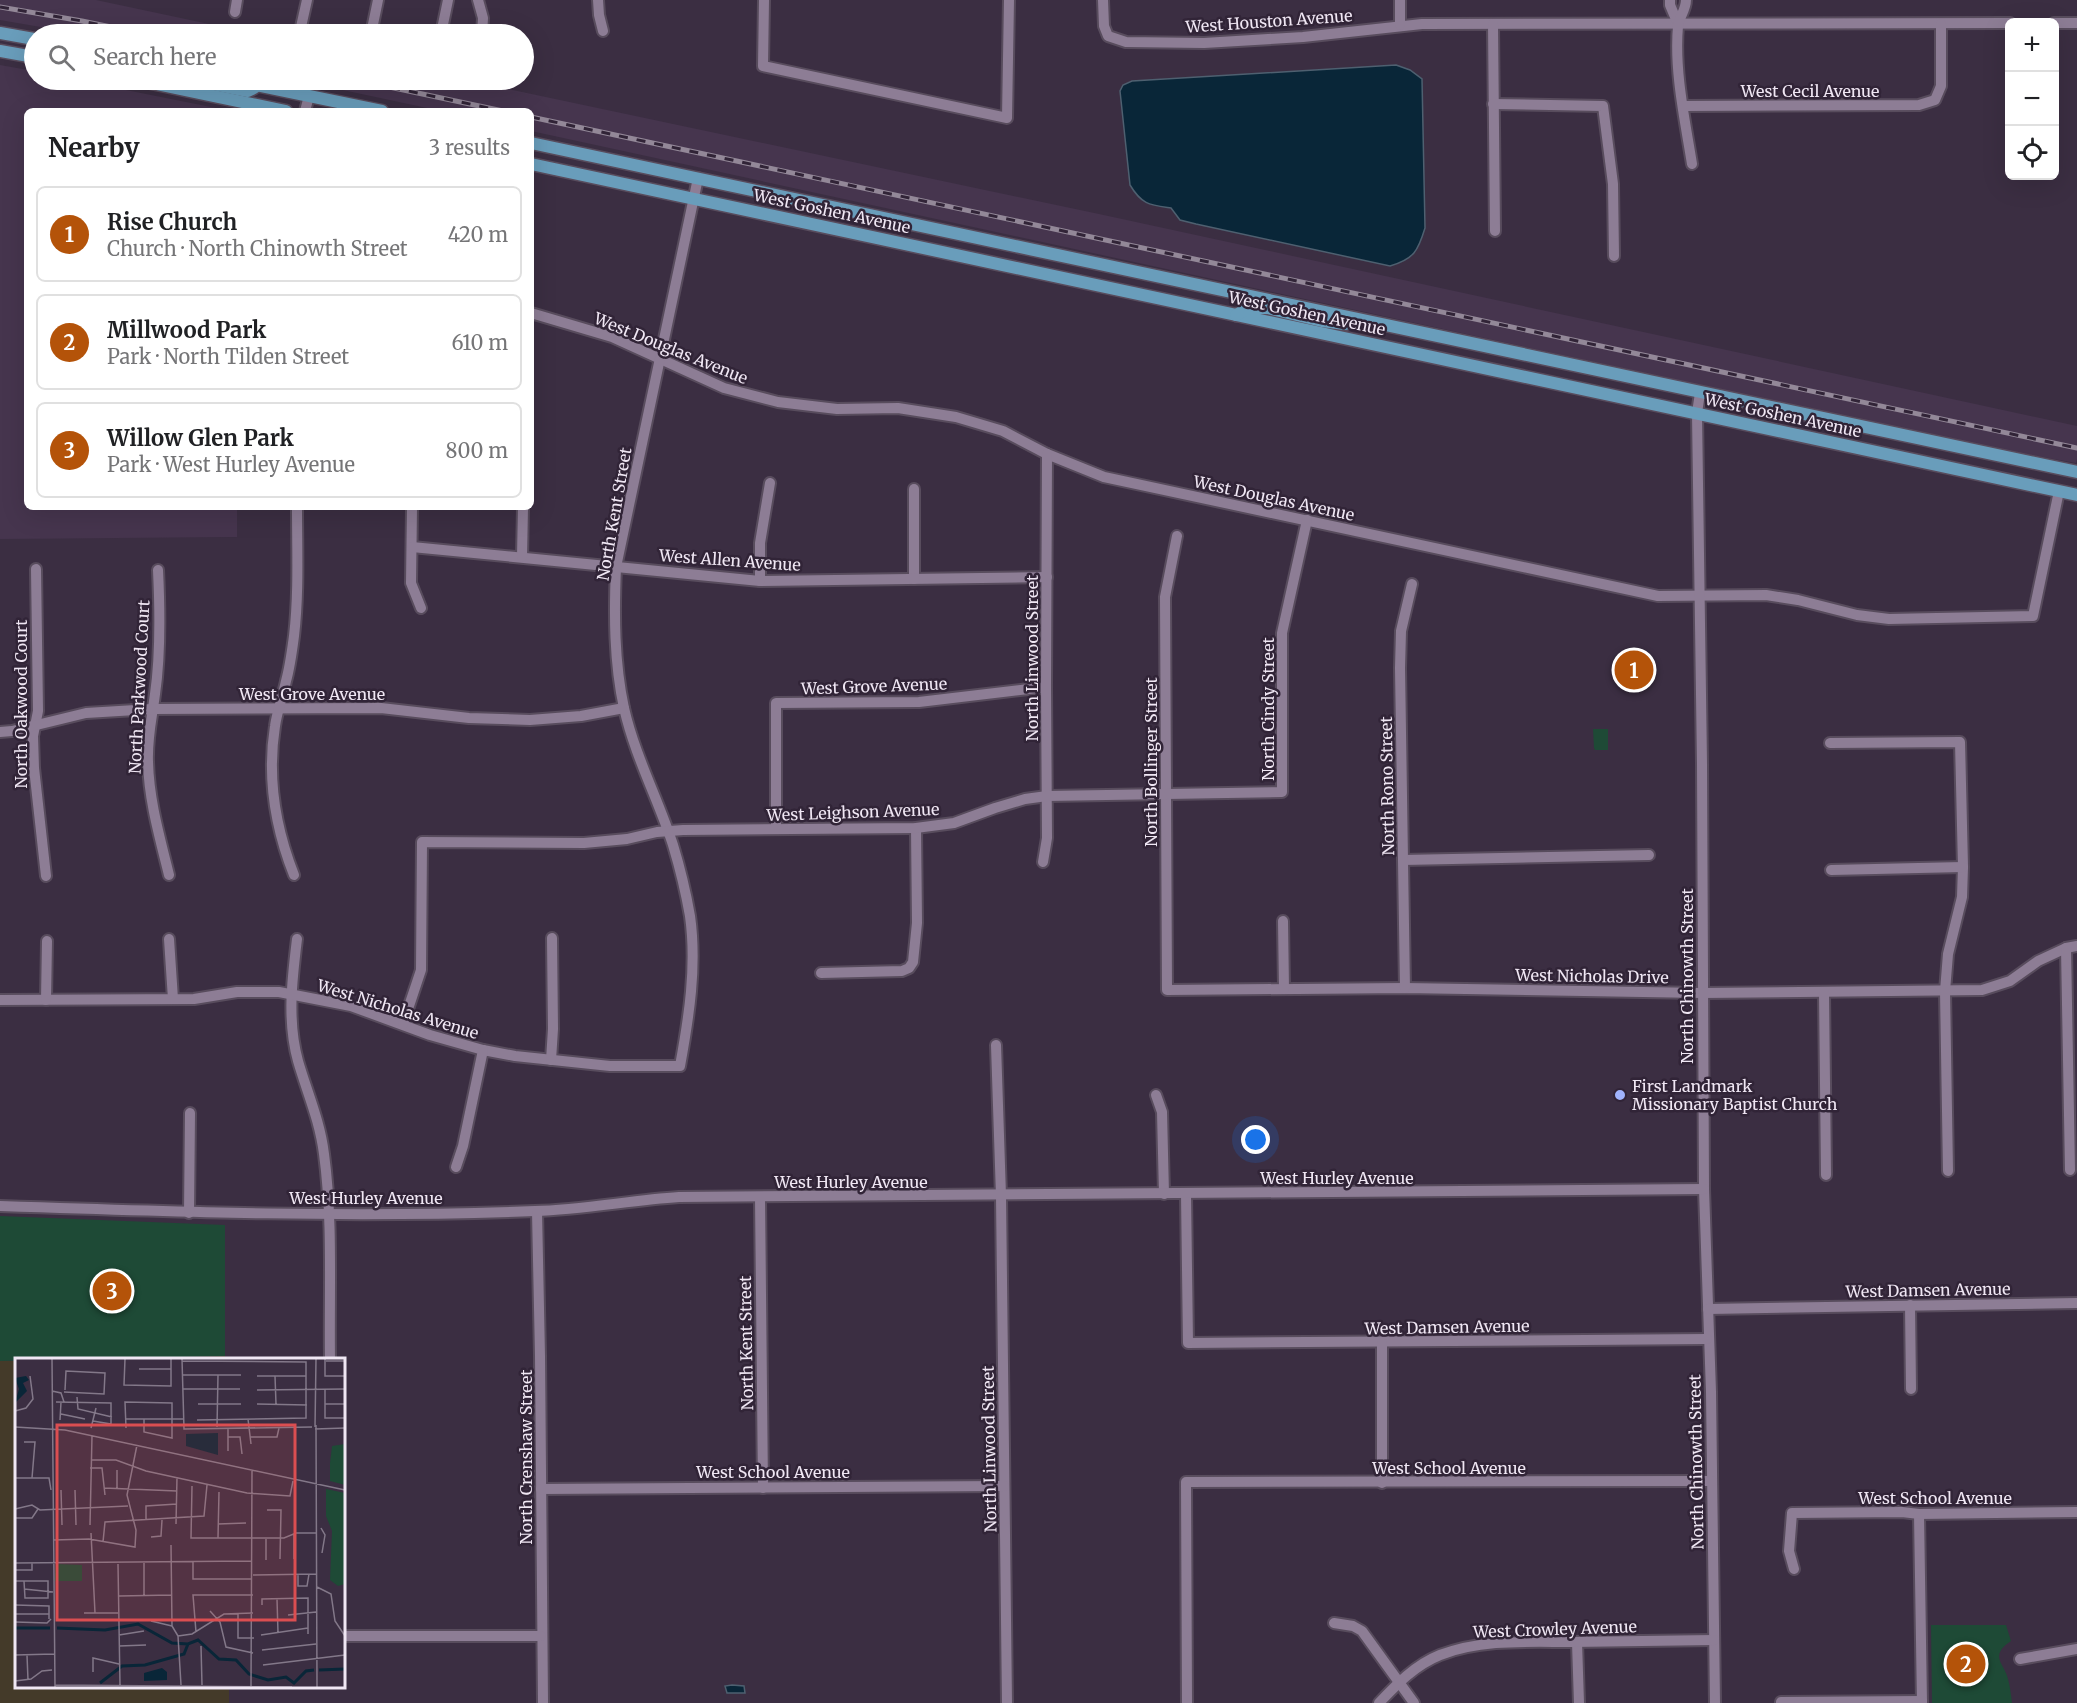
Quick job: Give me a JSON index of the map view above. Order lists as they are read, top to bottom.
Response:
{
  "streets": {
    "main road": ["West Goshen Avenue"],
    "street": [
      "West Houston Avenue",
      "West Cecil Avenue",
      "West Douglas Avenue",
      "North Kent Street",
      "West Allen Avenue",
      "North Linwood Street",
      "West Grove Avenue",
      "North Parkwood Court",
      "North Oakwood Court",
      "North Cindy Street",
      "North Bollinger Street",
      "North Rono Street",
      "West Leighson Avenue",
      "West Nicholas Drive",
      "North Chinowth Street",
      "West Nicholas Avenue",
      "West Hurley Avenue",
      "West Damsen Avenue",
      "North Crenshaw Street",
      "West School Avenue",
      "West Crowley Avenue"
    ]
  },
  "crossings": [
    ["West Houston Avenue", "West Cecil Avenue"],
    ["West Goshen Avenue", "West Douglas Avenue"],
    ["West Goshen Avenue", "North Kent Street"],
    ["West Goshen Avenue", "North Chinowth Street"],
    ["West Douglas Avenue", "North Kent Street"],
    ["West Douglas Avenue", "North Linwood Street"],
    ["West Douglas Avenue", "North Cindy Street"],
    ["West Douglas Avenue", "North Chinowth Street"],
    ["North Kent Street", "West Allen Avenue"],
    ["North Kent Street", "West Grove Avenue"],
    ["North Kent Street", "West Leighson Avenue"],
    ["North Kent Street", "West Nicholas Avenue"],
    ["North Kent Street", "West Hurley Avenue"],
    ["North Kent Street", "West School Avenue"],
    ["West Allen Avenue", "North Linwood Street"],
    ["North Linwood Street", "West Grove Avenue"],
    ["North Linwood Street", "West Leighson Avenue"],
    ["North Linwood Street", "West Hurley Avenue"],
    ["North Linwood Street", "West School Avenue"],
    ["West Grove Avenue", "North Parkwood Court"],
    ["West Grove Avenue", "North Oakwood Court"],
    ["West Grove Avenue", "West Leighson Avenue"],
    ["North Cindy Street", "West Leighson Avenue"],
    ["North Bollinger Street", "West Leighson Avenue"],
    ["North Bollinger Street", "West Nicholas Drive"],
    ["North Rono Street", "West Nicholas Drive"],
    ["West Leighson Avenue", "West Nicholas Avenue"],
    ["West Nicholas Drive", "North Chinowth Street"],
    ["North Chinowth Street", "West Hurley Avenue"],
    ["North Chinowth Street", "West Damsen Avenue"],
    ["North Chinowth Street", "West School Avenue"],
    ["North Chinowth Street", "West Crowley Avenue"],
    ["West Hurley Avenue", "West Damsen Avenue"],
    ["West Hurley Avenue", "North Crenshaw Street"],
    ["North Crenshaw Street", "West School Avenue"]
  ],
  "places": ["First Landmark Missionary Baptist Church"],
  "page": {
    "map_buttons": ["+", "−"],
    "search": "Search here",
    "heading": ["Nearby", "3 results"],
    "list": [
      {
        "mark": "1",
        "name": "Rise Church",
        "note": "Church · North Chinowth Street",
        "value": "420 m"
      },
      {
        "mark": "2",
        "name": "Millwood Park",
        "note": "Park · North Tilden Street",
        "value": "610 m"
      },
      {
        "mark": "3",
        "name": "Willow Glen Park",
        "note": "Park · West Hurley Avenue",
        "value": "800 m"
      }
    ],
    "pins": ["1", "3", "2"]
  }
}
